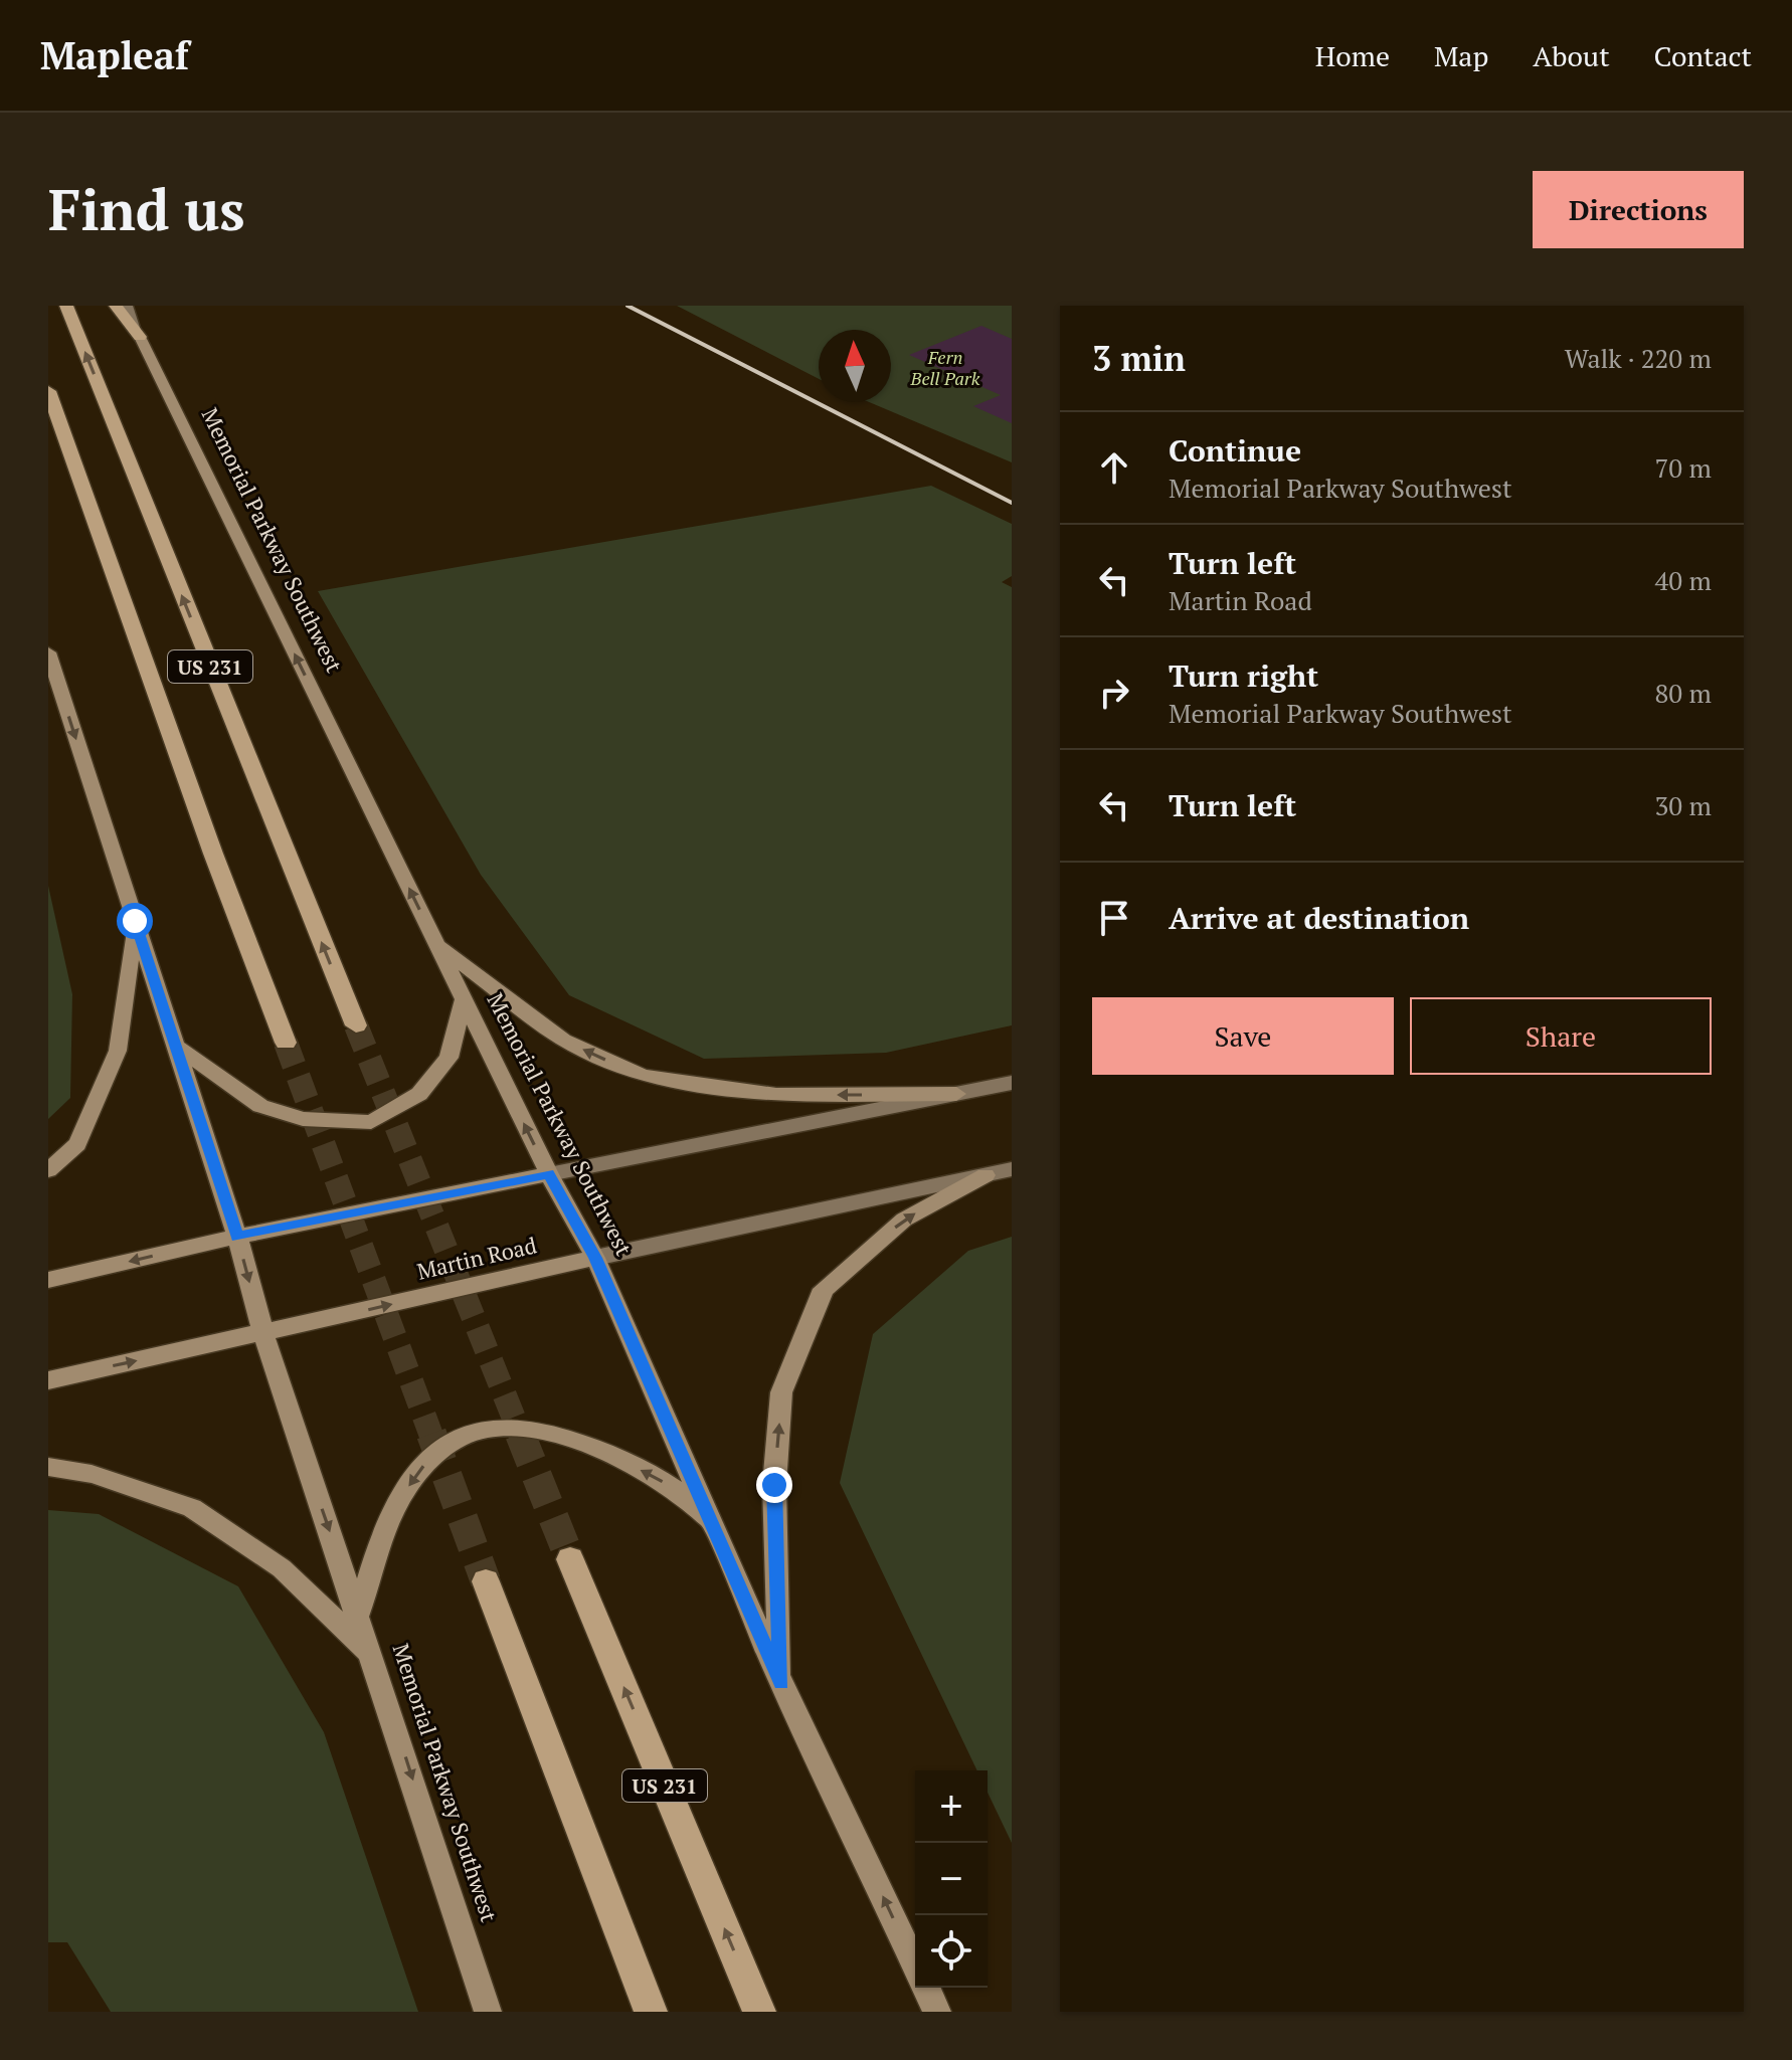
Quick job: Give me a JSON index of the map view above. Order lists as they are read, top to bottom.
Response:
{
  "streets": {
    "highway": ["US 231"],
    "main road": ["Memorial Parkway Southwest", "Martin Road"]
  },
  "crossings": [
    ["Memorial Parkway Southwest", "Martin Road"]
  ],
  "parks": ["Fern Bell Park"],
  "north": "top",
  "page": {
    "header": "Mapleaf",
    "nav": [
      "Home",
      "Map",
      "About",
      "Contact"
    ],
    "buttons": [
      "Directions",
      ["Save", "Share"]
    ],
    "title": "Find us",
    "heading": ["3 min", "Walk · 220 m"],
    "list": [
      ["Continue", "Memorial Parkway Southwest", "70 m"],
      ["Turn left", "Martin Road", "40 m"],
      ["Turn right", "Memorial Parkway Southwest", "80 m"],
      ["Turn left", "30 m"],
      "Arrive at destination"
    ],
    "map_buttons": ["+", "−"]
  }
}
